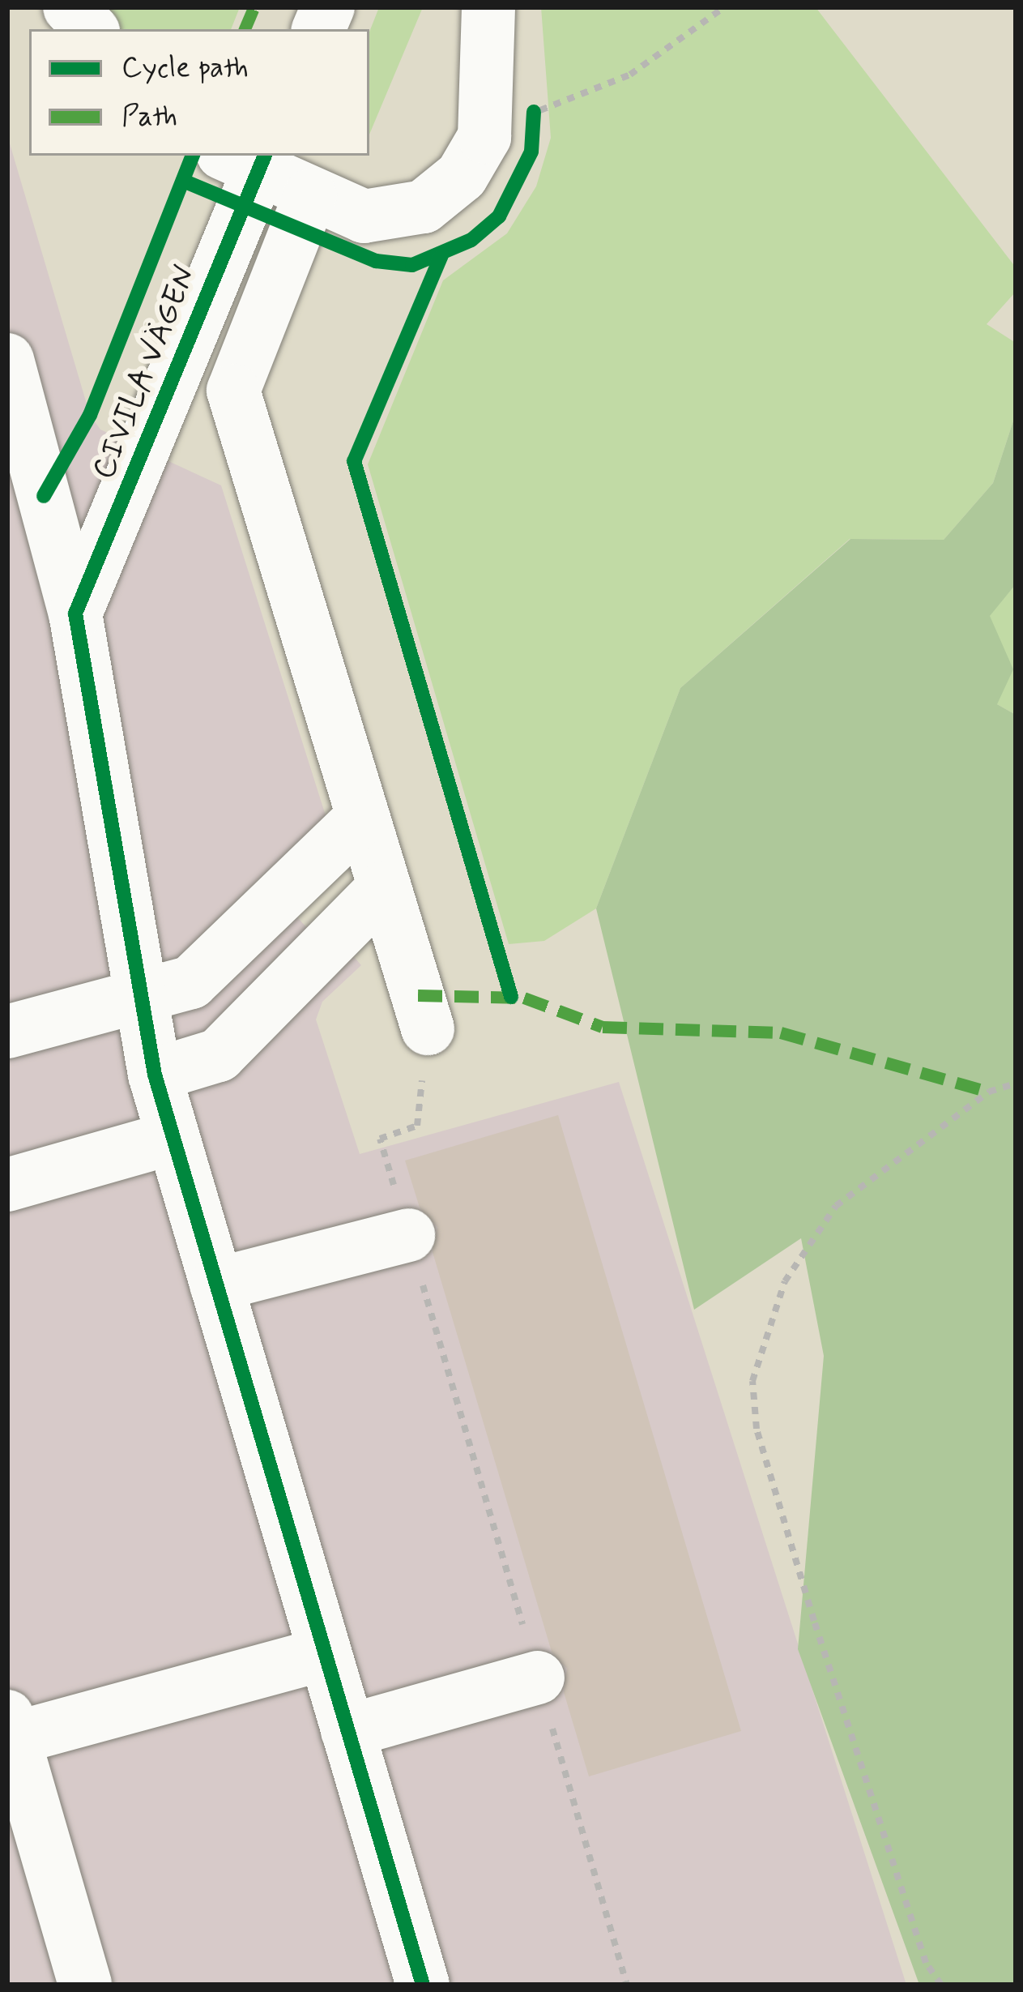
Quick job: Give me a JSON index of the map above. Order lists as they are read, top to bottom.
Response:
{
  "streets": {
    "street": ["CIVILA VÄGEN"]
  },
  "legend": ["Cycle path", "Path"]
}
